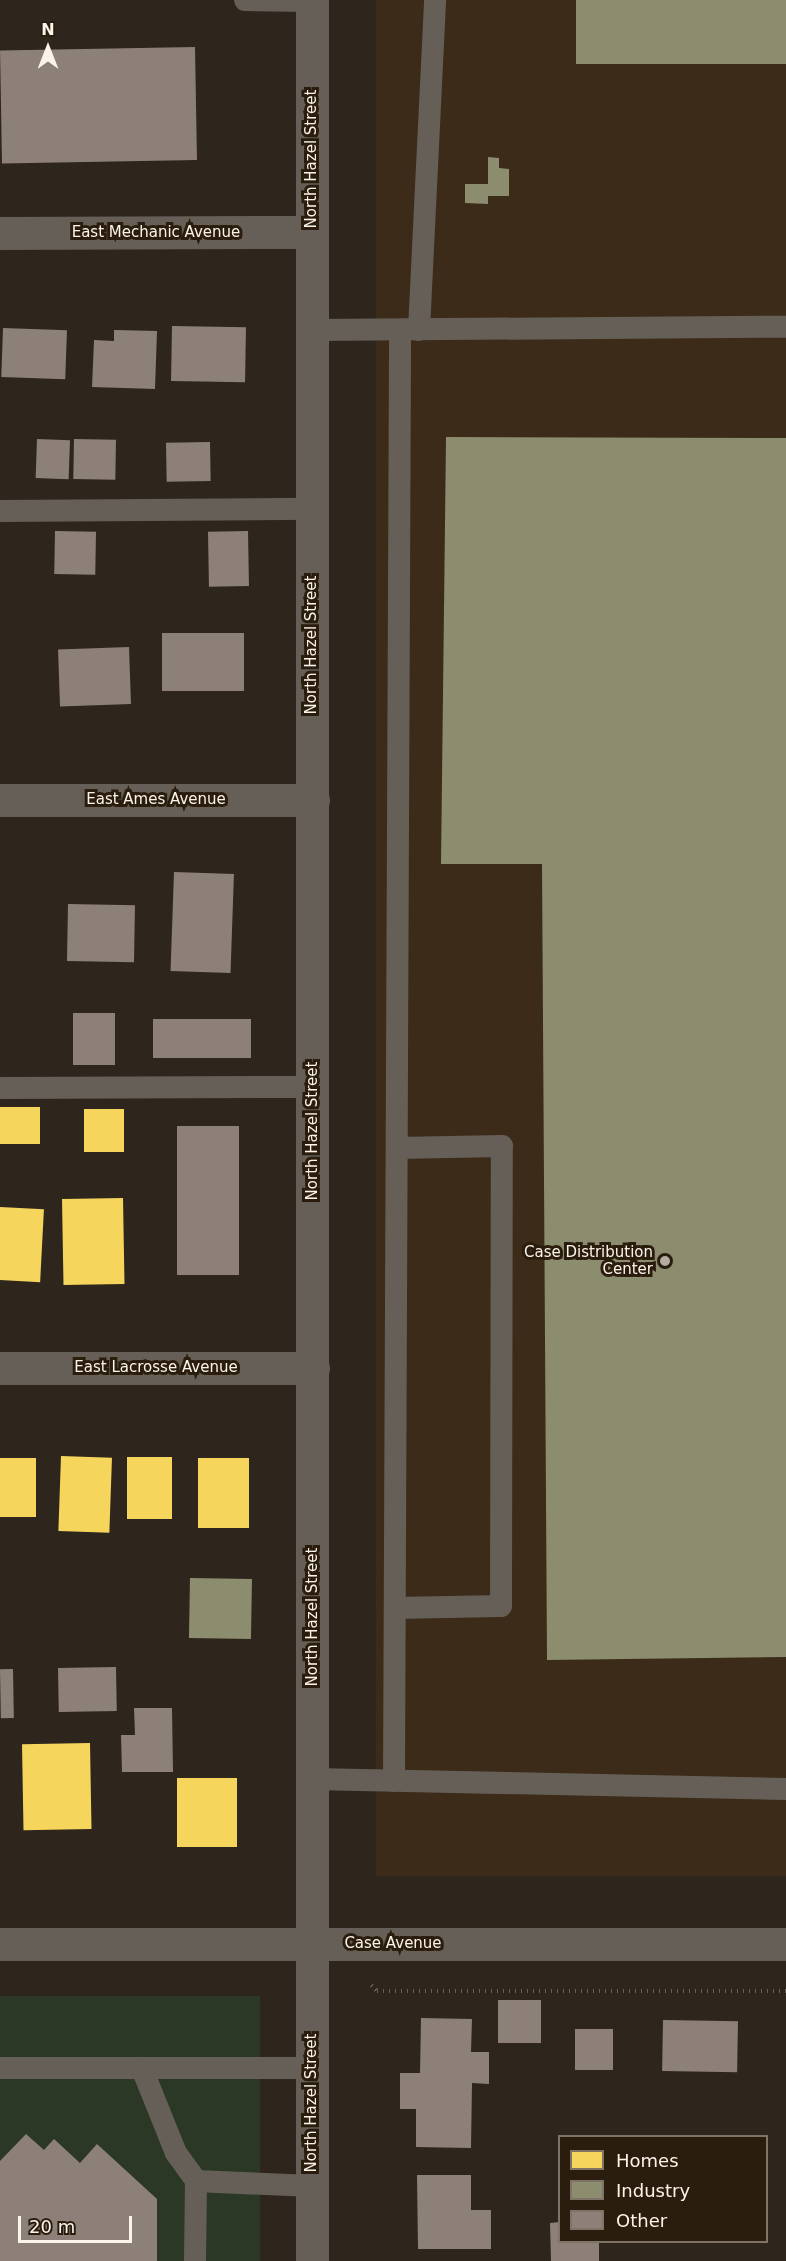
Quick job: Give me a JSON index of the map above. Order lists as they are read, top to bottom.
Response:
{
  "streets": {
    "street": [
      "North Hazel Street",
      "East Mechanic Avenue",
      "East Ames Avenue",
      "East Lacrosse Avenue",
      "Case Avenue"
    ]
  },
  "crossings": [
    ["North Hazel Street", "East Mechanic Avenue"],
    ["North Hazel Street", "East Ames Avenue"],
    ["North Hazel Street", "East Lacrosse Avenue"],
    ["North Hazel Street", "Case Avenue"]
  ],
  "places": ["Case Distribution Center"],
  "legend": ["Homes", "Industry", "Other"],
  "scale_bar": "20 m",
  "north": "top"
}
